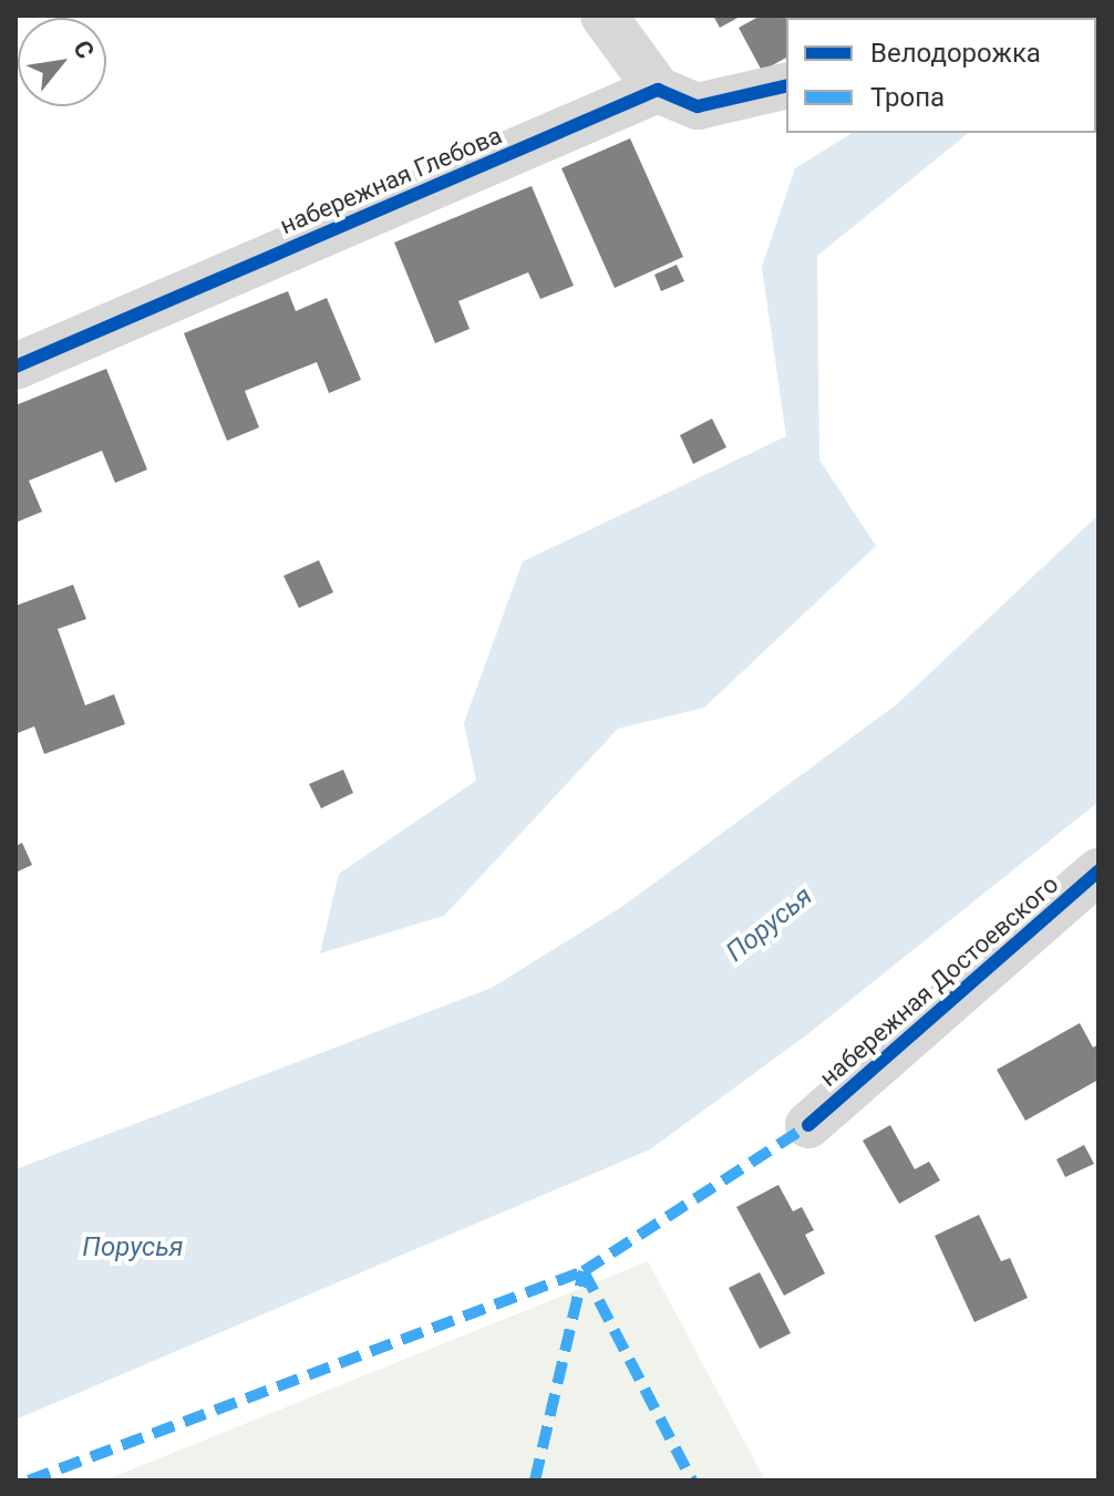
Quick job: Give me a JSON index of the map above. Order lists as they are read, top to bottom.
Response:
{
  "streets": {
    "street": ["набережная Глебова", "набережная Достоевского"]
  },
  "water": ["Порусья"],
  "legend": ["Велодорожка", "Тропа"],
  "north": "top right"
}
